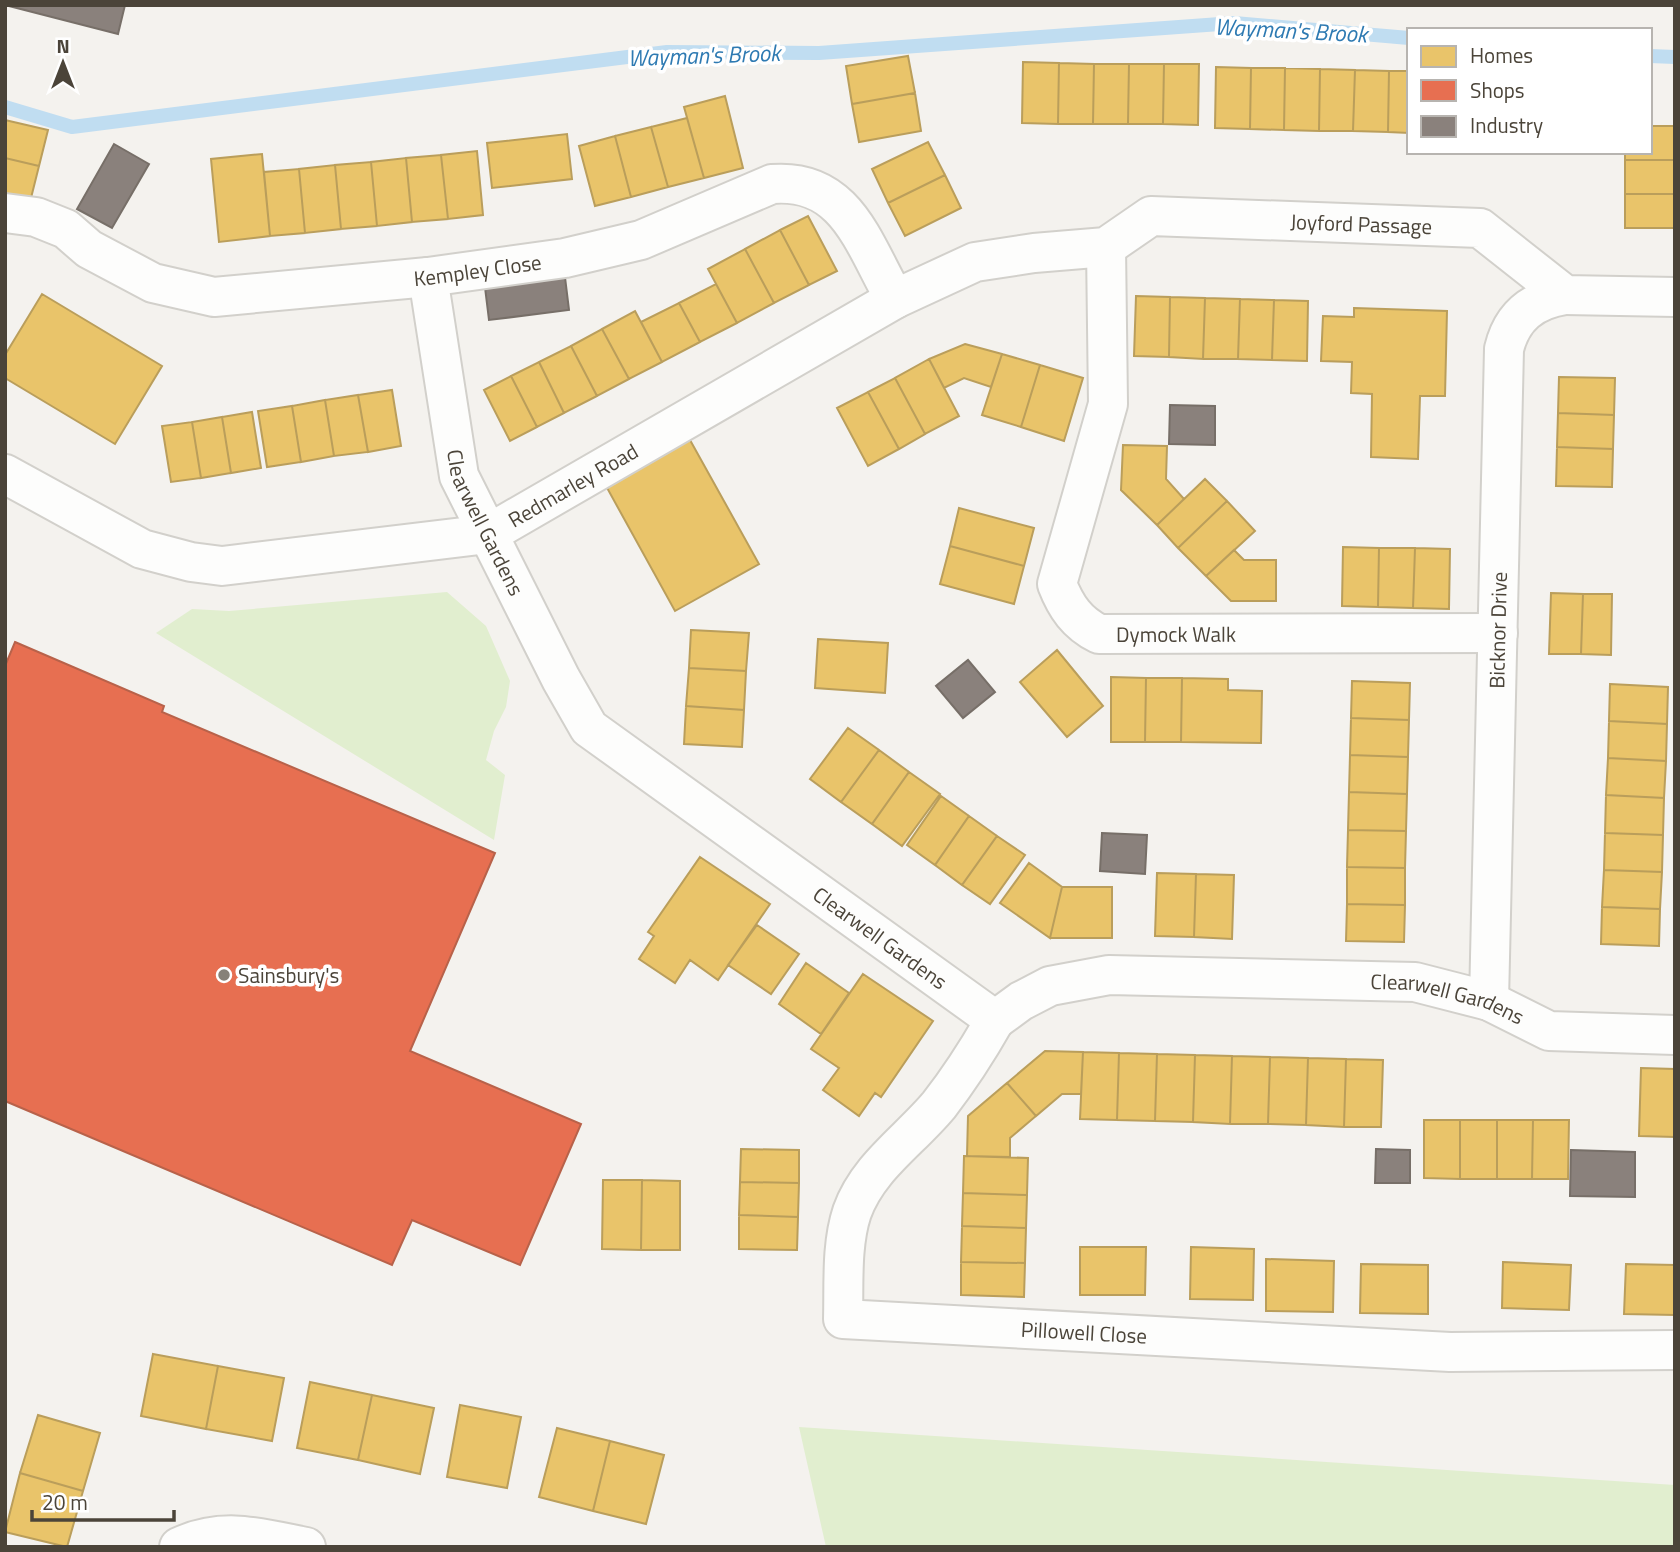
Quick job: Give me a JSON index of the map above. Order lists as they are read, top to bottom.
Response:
{
  "streets": {
    "street": [
      "Joyford Passage",
      "Kempley Close",
      "Redmarley Road",
      "Clearwell Gardens",
      "Bicknor Drive",
      "Dymock Walk",
      "Pillowell Close"
    ]
  },
  "crossings": [
    ["Joyford Passage", "Redmarley Road"],
    ["Joyford Passage", "Bicknor Drive"],
    ["Joyford Passage", "Dymock Walk"],
    ["Kempley Close", "Redmarley Road"],
    ["Kempley Close", "Clearwell Gardens"],
    ["Redmarley Road", "Clearwell Gardens"],
    ["Clearwell Gardens", "Bicknor Drive"],
    ["Clearwell Gardens", "Pillowell Close"],
    ["Bicknor Drive", "Dymock Walk"]
  ],
  "water": ["Wayman's Brook"],
  "places": ["Sainsbury's"],
  "legend": ["Homes", "Shops", "Industry"],
  "scale_bar": "20 m",
  "north": "top"
}
